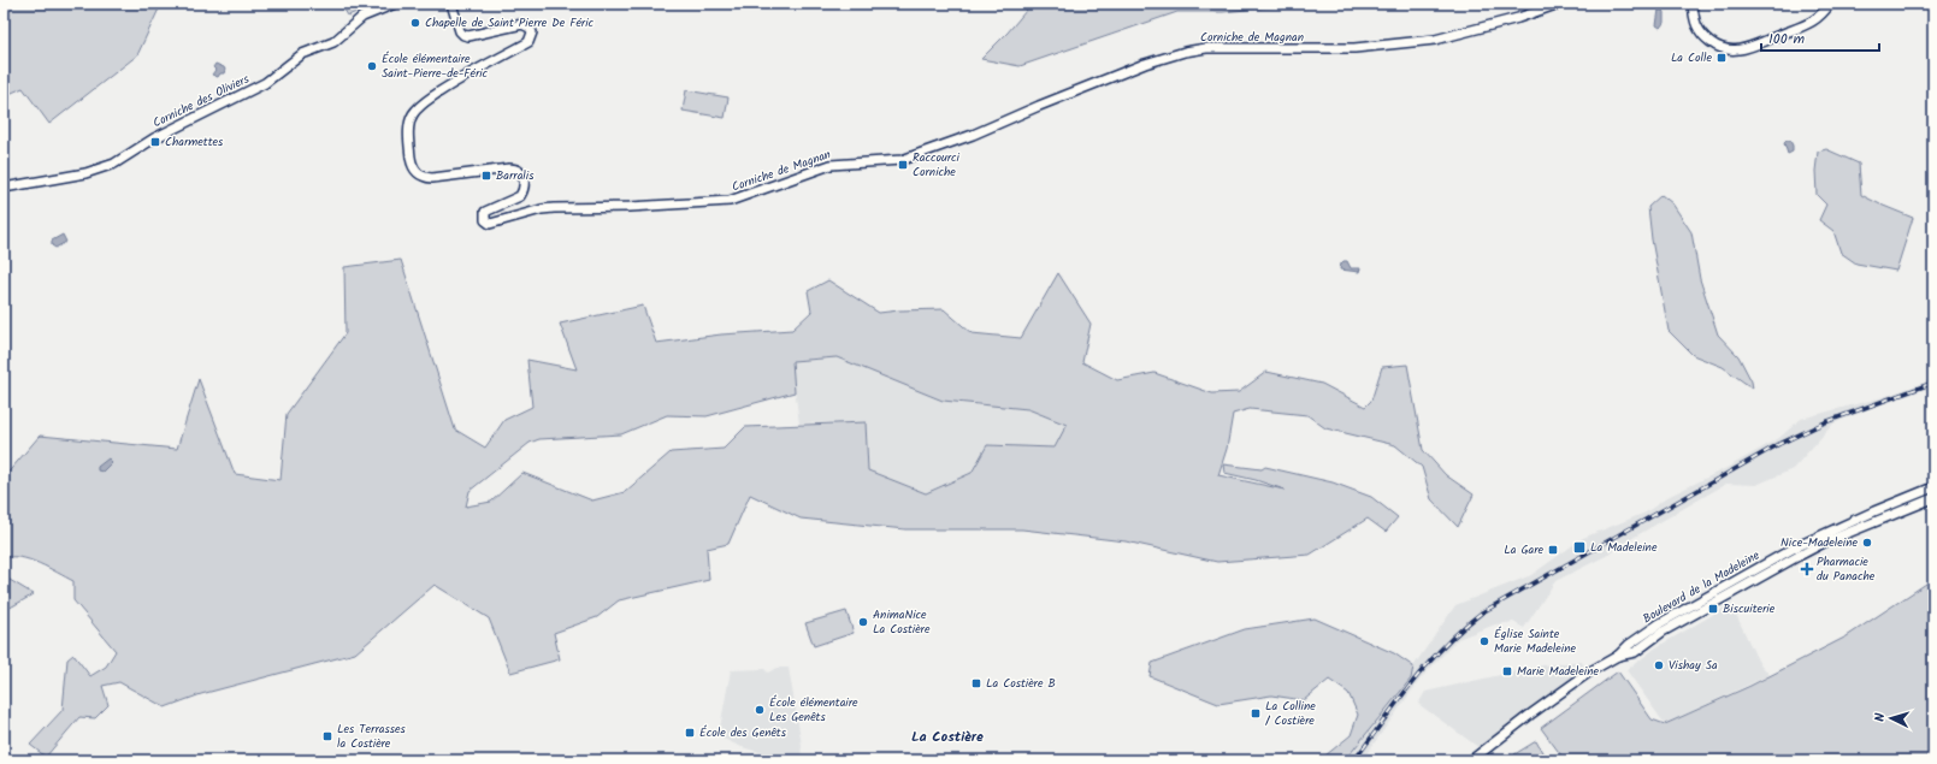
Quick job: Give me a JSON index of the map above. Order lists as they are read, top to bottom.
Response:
{
  "streets": {
    "street": ["Corniche de Magnan", "Corniche des Oliviers", "Boulevard de la Madeleine"]
  },
  "districts": ["La Costière"],
  "places": {
    "other": [
      "Chapelle de Saint Pierre De Féric",
      "École élémentaire Saint-Pierre-de-Féric",
      "Nice-Madeleine",
      "AnimaNice La Costière",
      "Église Sainte Marie Madeleine",
      "Vishay Sa",
      "École élémentaire Les Genêts"
    ],
    "transit": [
      "La Colle",
      "Charmettes",
      "Raccourci Corniche",
      "Barralis",
      "La Madeleine",
      "La Gare",
      "Biscuiterie",
      "Marie Madeleine",
      "La Costière B",
      "La Colline / Costière",
      "École des Genêts",
      "Les Terrasses la Costière"
    ],
    "health": ["Pharmacie du Panache"]
  },
  "scale_bar": "100 m",
  "north": "left"
}
